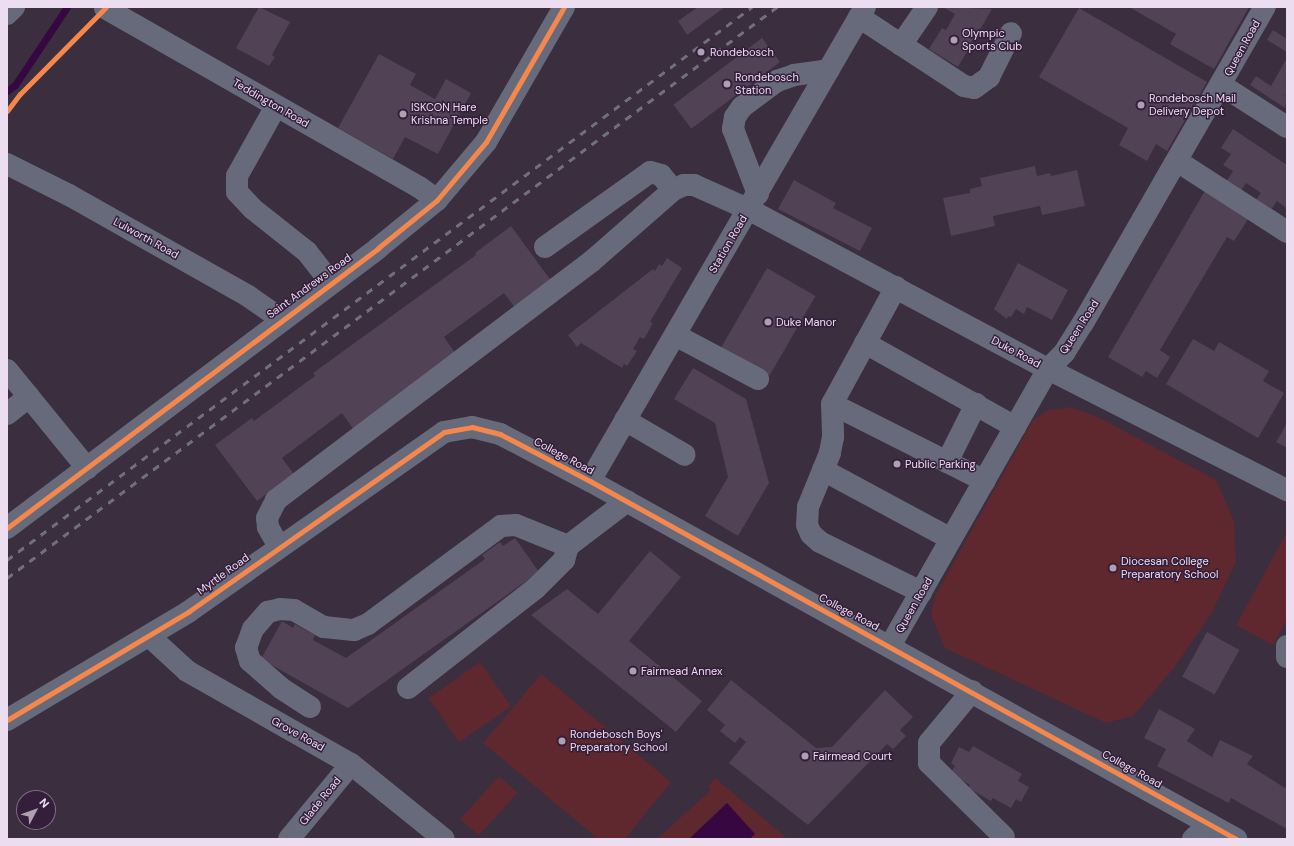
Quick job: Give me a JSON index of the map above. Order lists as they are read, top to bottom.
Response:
{
  "streets": {
    "street": [
      "Queen Road",
      "Teddington Road",
      "Lulworth Road",
      "Station Road",
      "Saint Andrews Road",
      "Duke Road",
      "College Road",
      "Myrtle Road",
      "Grove Road",
      "Glade Road"
    ]
  },
  "crossings": [
    ["Queen Road", "Duke Road"],
    ["Queen Road", "College Road"],
    ["Teddington Road", "Saint Andrews Road"],
    ["Lulworth Road", "Saint Andrews Road"],
    ["Station Road", "Duke Road"],
    ["Station Road", "College Road"],
    ["College Road", "Myrtle Road"],
    ["Myrtle Road", "Grove Road"],
    ["Grove Road", "Glade Road"]
  ],
  "places": [
    "Olympic Sports Club",
    "Rondebosch",
    "Rondebosch Station",
    "Rondebosch Mail Delivery Depot",
    "ISKCON Hare Krishna Temple",
    "Duke Manor",
    "Public Parking",
    "Diocesan College Preparatory School",
    "Fairmead Annex",
    "Rondebosch Boys' Preparatory School",
    "Fairmead Court"
  ],
  "north": "top right"
}
